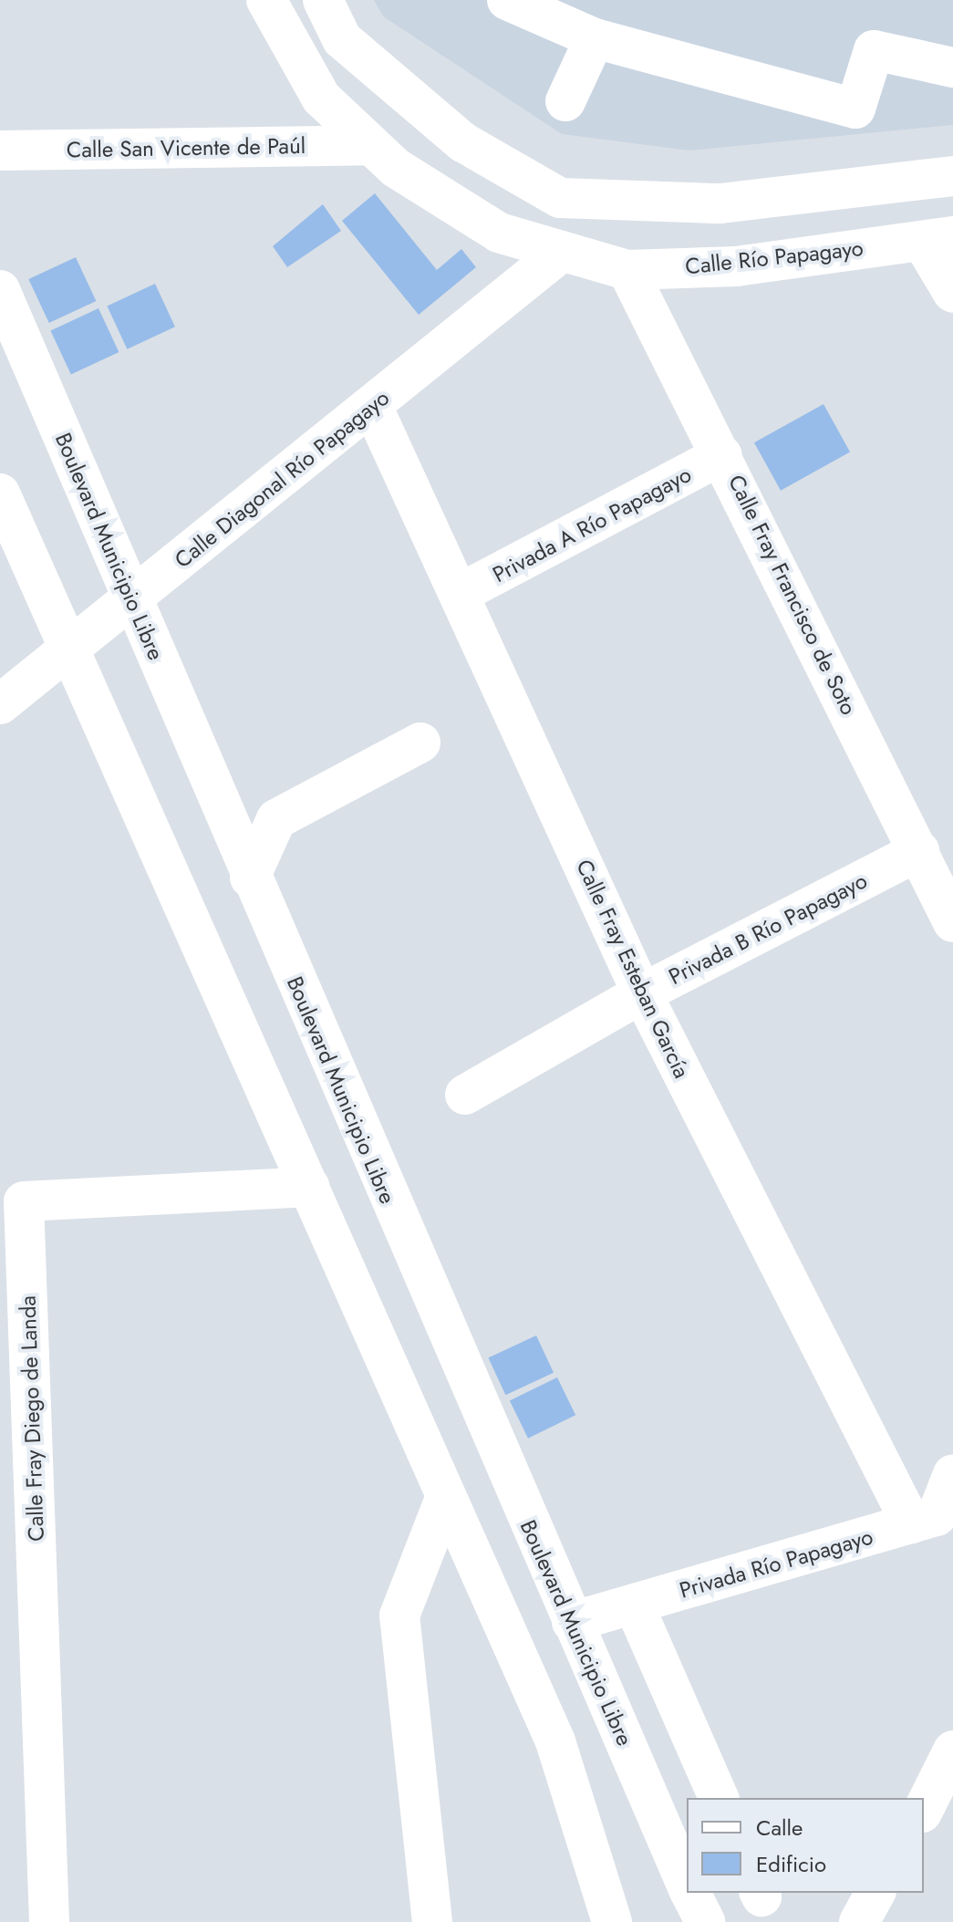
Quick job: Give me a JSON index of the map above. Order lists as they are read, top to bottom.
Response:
{
  "streets": {
    "street": [
      "Calle San Vicente de Paúl",
      "Calle Río Papagayo",
      "Calle Diagonal Río Papagayo",
      "Privada A Río Papagayo",
      "Boulevard Municipio Libre",
      "Calle Fray Francisco de Soto",
      "Privada B Río Papagayo",
      "Calle Fray Esteban García",
      "Calle Fray Diego de Landa",
      "Privada Río Papagayo"
    ]
  },
  "crossings": [
    ["Calle San Vicente de Paúl", "Calle Río Papagayo"],
    ["Calle Río Papagayo", "Calle Diagonal Río Papagayo"],
    ["Calle Río Papagayo", "Calle Fray Francisco de Soto"],
    ["Calle Diagonal Río Papagayo", "Boulevard Municipio Libre"],
    ["Calle Diagonal Río Papagayo", "Calle Fray Esteban García"],
    ["Privada A Río Papagayo", "Calle Fray Francisco de Soto"],
    ["Privada A Río Papagayo", "Calle Fray Esteban García"],
    ["Boulevard Municipio Libre", "Privada Río Papagayo"],
    ["Calle Fray Francisco de Soto", "Privada B Río Papagayo"],
    ["Privada B Río Papagayo", "Calle Fray Esteban García"],
    ["Calle Fray Esteban García", "Privada Río Papagayo"]
  ],
  "legend": ["Calle", "Edificio"]
}
